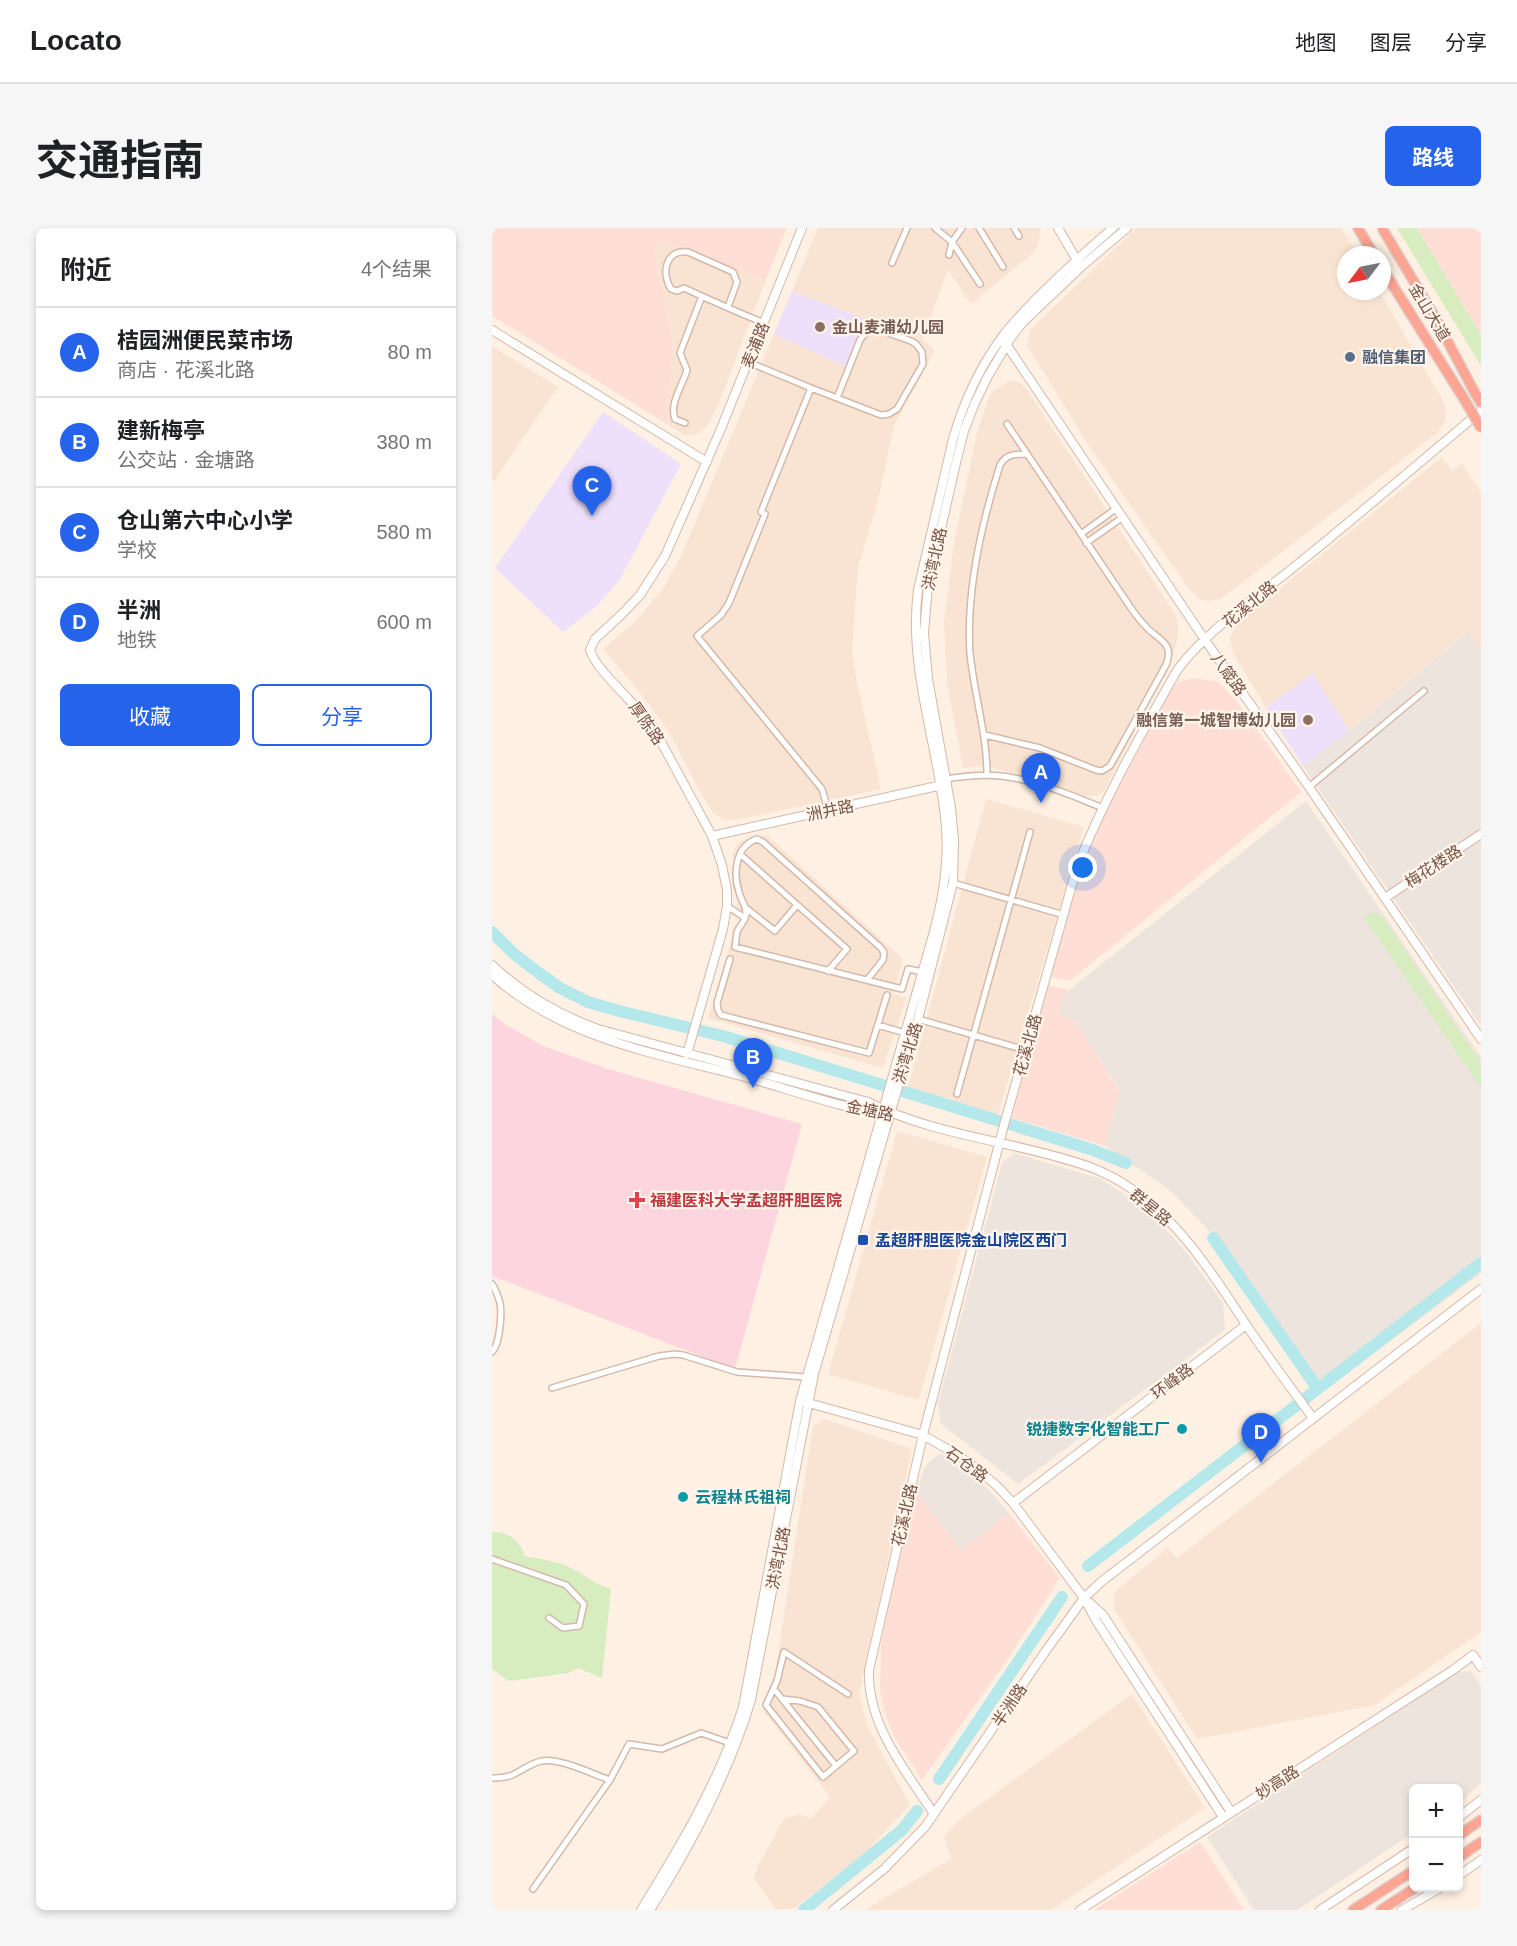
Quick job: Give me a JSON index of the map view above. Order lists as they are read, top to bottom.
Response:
{
  "streets": {
    "street": [
      "金山大道",
      "麦浦路",
      "洪湾北路",
      "花溪北路",
      "八箴路",
      "厚陈路",
      "洲井路",
      "梅花楼路",
      "金塘路",
      "群星路",
      "环峰路",
      "石仓路",
      "半洲路",
      "妙高路"
    ]
  },
  "crossings": [
    ["金山大道", "花溪北路"],
    ["麦浦路", "厚陈路"],
    ["洪湾北路", "八箴路"],
    ["洪湾北路", "洲井路"],
    ["洪湾北路", "金塘路"],
    ["洪湾北路", "石仓路"],
    ["花溪北路", "八箴路"],
    ["花溪北路", "群星路"],
    ["花溪北路", "石仓路"],
    ["花溪北路", "半洲路"],
    ["八箴路", "梅花楼路"],
    ["厚陈路", "洲井路"],
    ["厚陈路", "金塘路"],
    ["金塘路", "群星路"],
    ["群星路", "环峰路"],
    ["群星路", "半洲路"],
    ["环峰路", "石仓路"],
    ["石仓路", "半洲路"],
    ["石仓路", "妙高路"]
  ],
  "places": {
    "other": [
      "金山麦浦幼儿园",
      "融信集团",
      "融信第一城智博幼儿园",
      "锐捷数字化智能工厂",
      "云程林氏祖祠"
    ],
    "health": ["福建医科大学孟超肝胆医院"],
    "transit": ["孟超肝胆医院金山院区西门"]
  },
  "north": "bottom left",
  "page": {
    "header": "Locato",
    "nav": ["地图", "图层", "分享"],
    "title": "交通指南",
    "buttons": [
      "路线",
      ["收藏", "分享"]
    ],
    "heading": ["附近", "4个结果"],
    "list": [
      {
        "mark": "A",
        "name": "桔园洲便民菜市场",
        "note": "商店 · 花溪北路",
        "value": "80 m"
      },
      {
        "mark": "B",
        "name": "建新梅亭",
        "note": "公交站 · 金塘路",
        "value": "380 m"
      },
      {
        "mark": "C",
        "name": "仓山第六中心小学",
        "note": "学校",
        "value": "580 m"
      },
      {
        "mark": "D",
        "name": "半洲",
        "note": "地铁",
        "value": "600 m"
      }
    ],
    "pins": [
      "C",
      "A",
      "B",
      "D"
    ],
    "map_buttons": ["+", "−"]
  }
}
